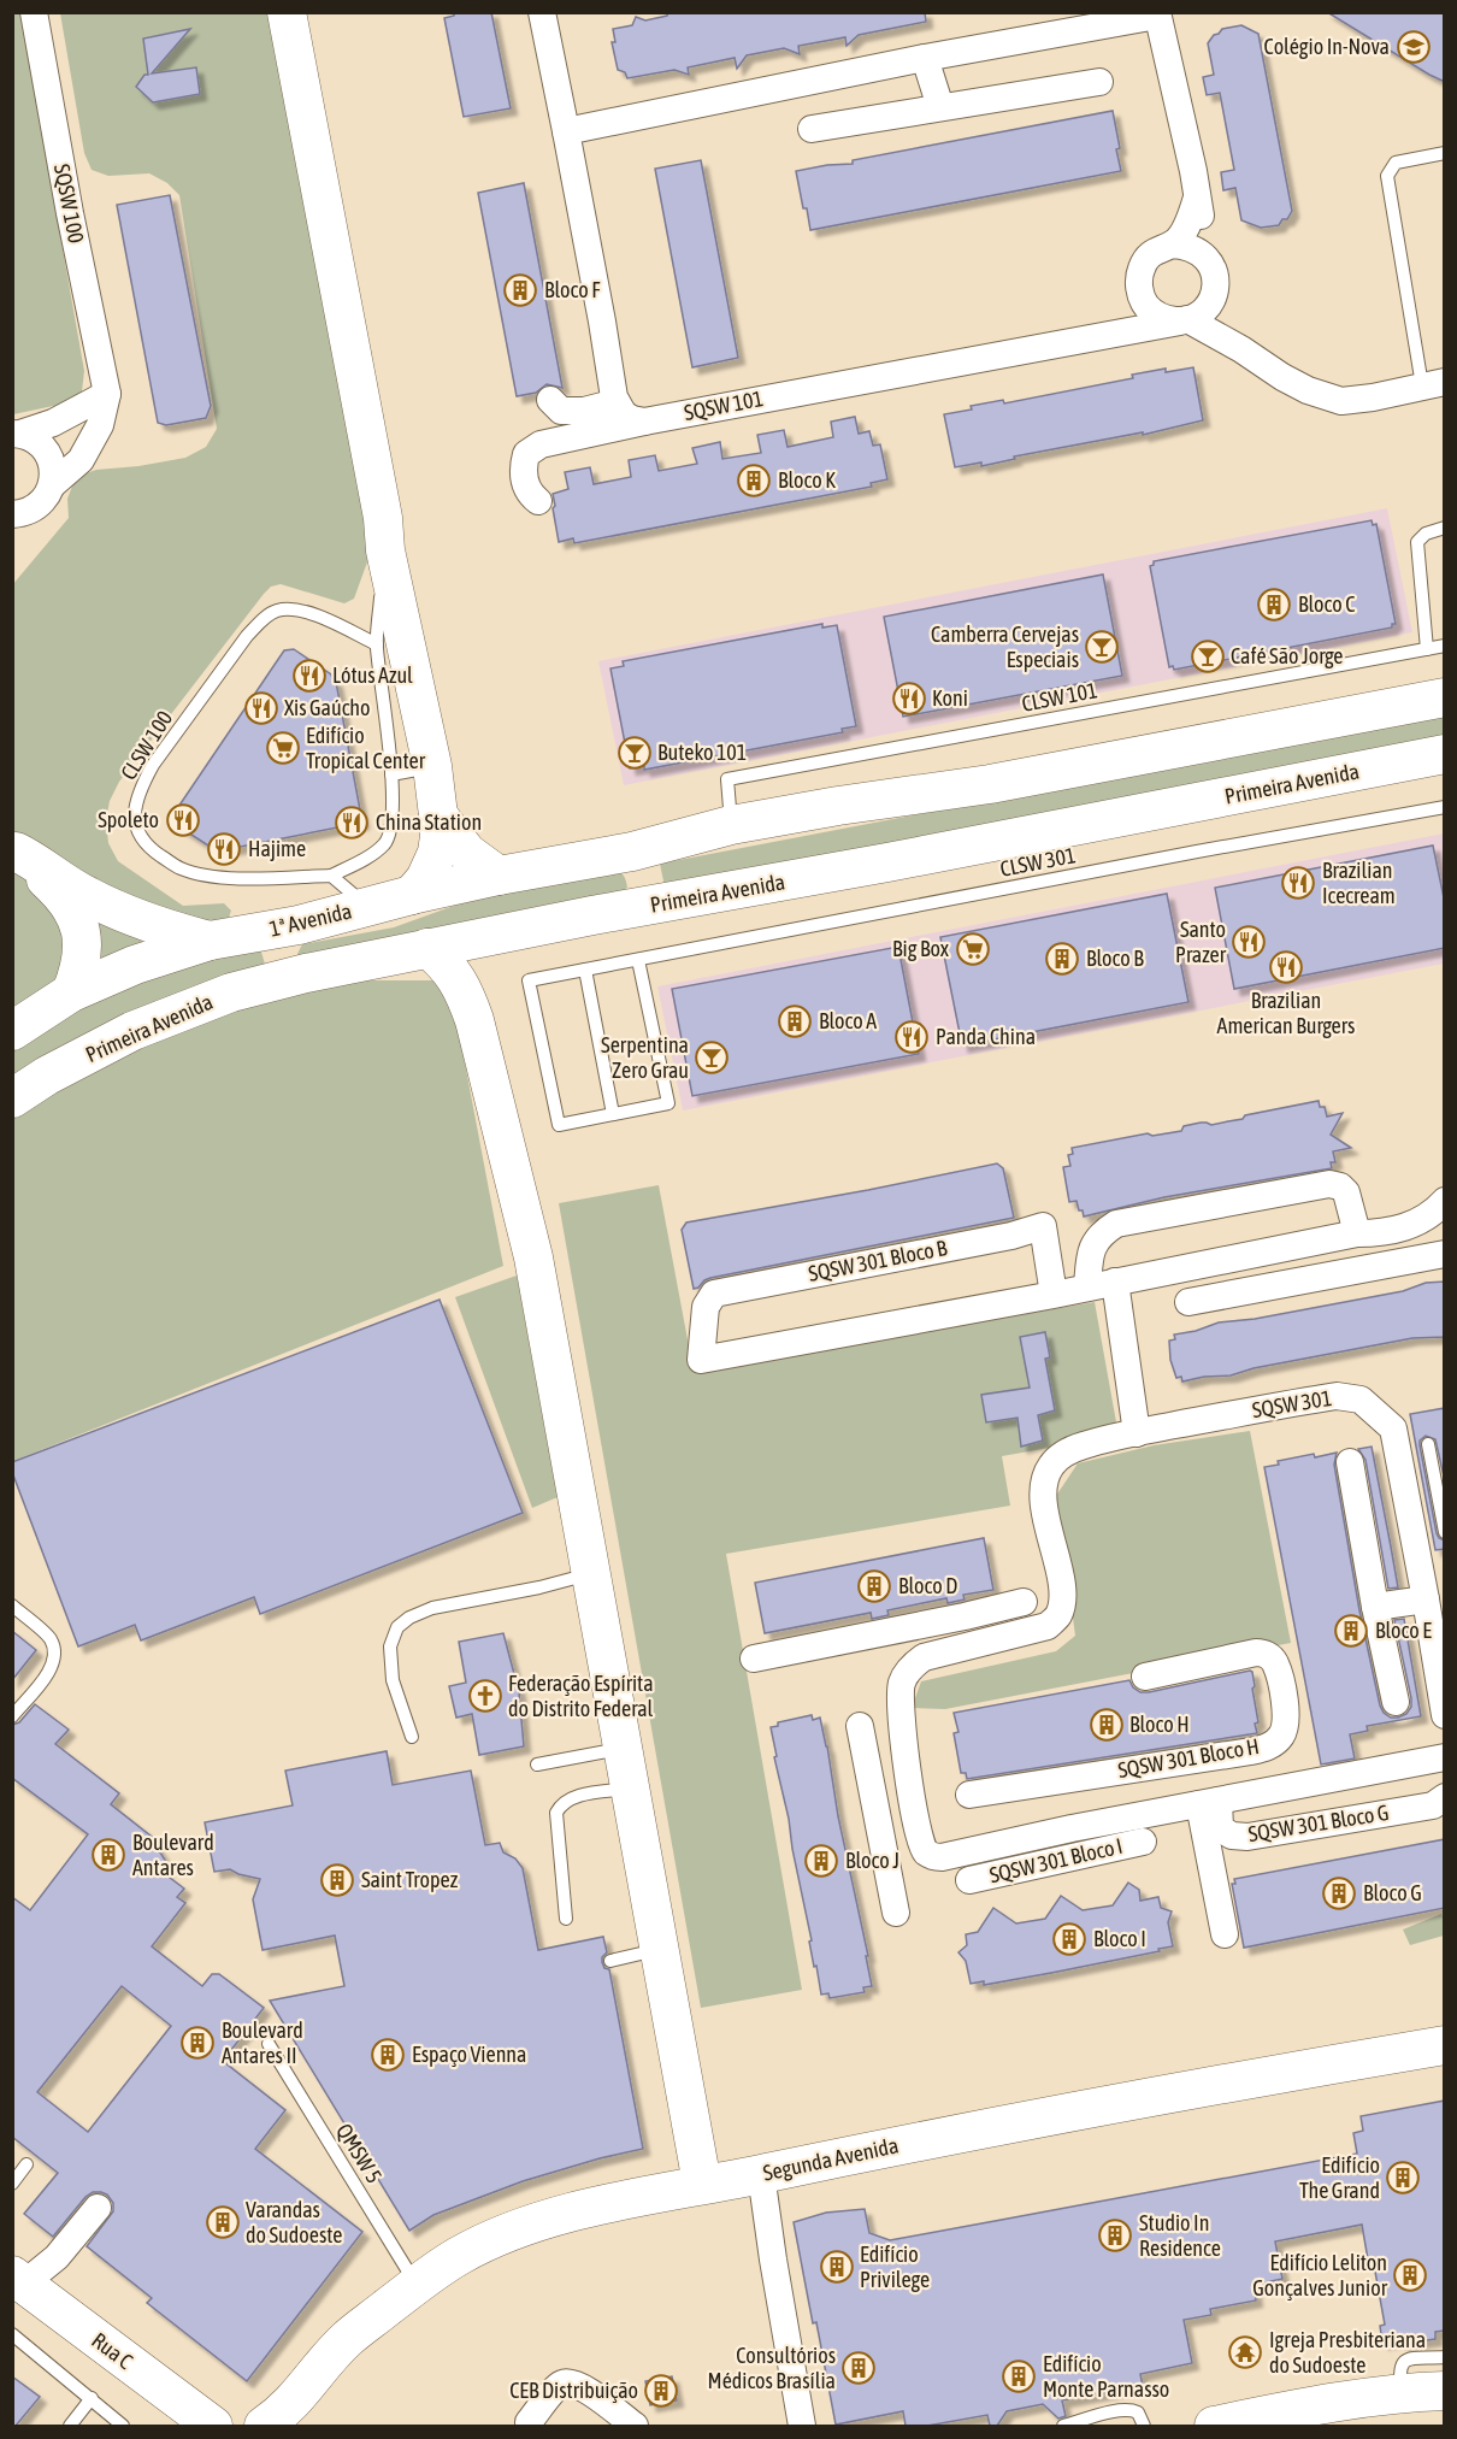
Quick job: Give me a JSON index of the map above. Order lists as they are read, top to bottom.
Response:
{
  "streets": {
    "street": [
      "SQSW 100",
      "SQSW 101",
      "Primeira Avenida",
      "1ª Avenida",
      "SQSW 301 Bloco B",
      "SQSW 301",
      "SQSW 301 Bloco H",
      "SQSW 301 Bloco G",
      "SQSW 301 Bloco I",
      "Segunda Avenida",
      "Rua C"
    ],
    "lane": [
      "CLSW 101",
      "CLSW 100",
      "CLSW 301",
      "QMSW 5"
    ]
  },
  "crossings": [
    ["SQSW 301", "SQSW 301 Bloco G"],
    ["QMSW 5", "Segunda Avenida"]
  ],
  "places": {
    "school or university": ["Colégio In-Nova"],
    "building": [
      "Bloco F",
      "Bloco K",
      "Bloco C",
      "Bloco B",
      "Bloco A",
      "Bloco D",
      "Bloco E",
      "Bloco H",
      "Boulevard Antares",
      "Bloco J",
      "Saint Tropez",
      "Bloco G",
      "Bloco I",
      "Boulevard Antares II",
      "Espaço Vienna",
      "Edifício The Grand",
      "Varandas do Sudoeste",
      "Studio In Residence",
      "Edifício Privilege",
      "Edifício Leliton Gonçalves Junior",
      "Consultórios Médicos Brasília",
      "Edifício Monte Parnasso",
      "CEB Distribuição"
    ],
    "bar": [
      "Camberra Cervejas Especiais",
      "Café São Jorge",
      "Buteko 101",
      "Serpentina Zero Grau"
    ],
    "restaurant": [
      "Lótus Azul",
      "Koni",
      "Xis Gaúcho",
      "Spoleto",
      "China Station",
      "Hajime",
      "Brazilian Icecream",
      "Santo Prazer",
      "Brazilian American Burgers",
      "Panda China"
    ],
    "supermarket": ["Edifício Tropical Center", "Big Box"],
    "church": ["Federação Espírita do Distrito Federal"],
    "temple": ["Igreja Presbiteriana do Sudoeste"]
  }
}
